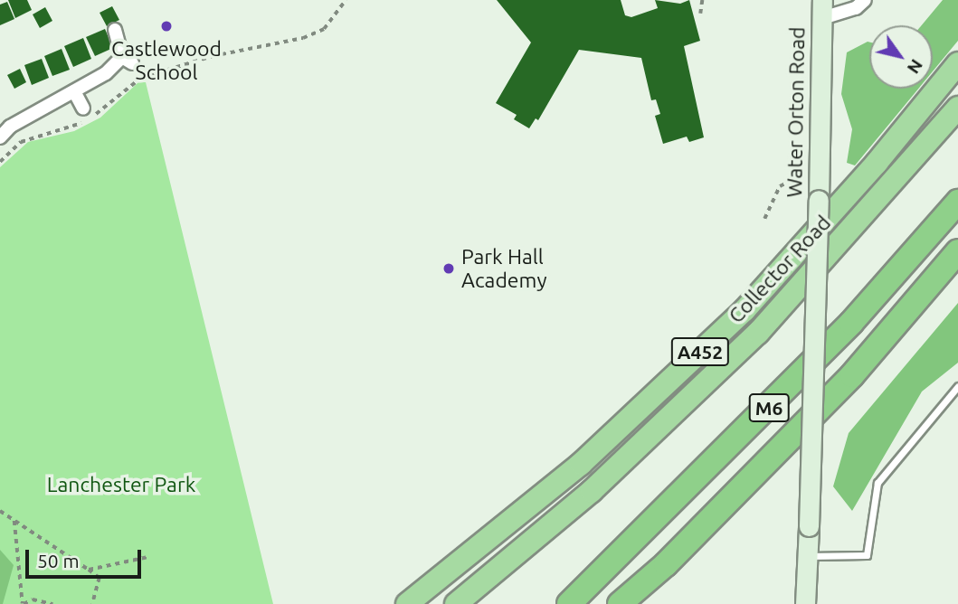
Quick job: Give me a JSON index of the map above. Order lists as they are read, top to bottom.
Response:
{
  "streets": {
    "highway": ["Collector Road", "A452", "M6"],
    "main road": ["Water Orton Road"]
  },
  "parks": ["Lanchester Park"],
  "places": ["Castlewood School", "Park Hall Academy"],
  "scale_bar": "50 m",
  "north": "bottom right"
}
